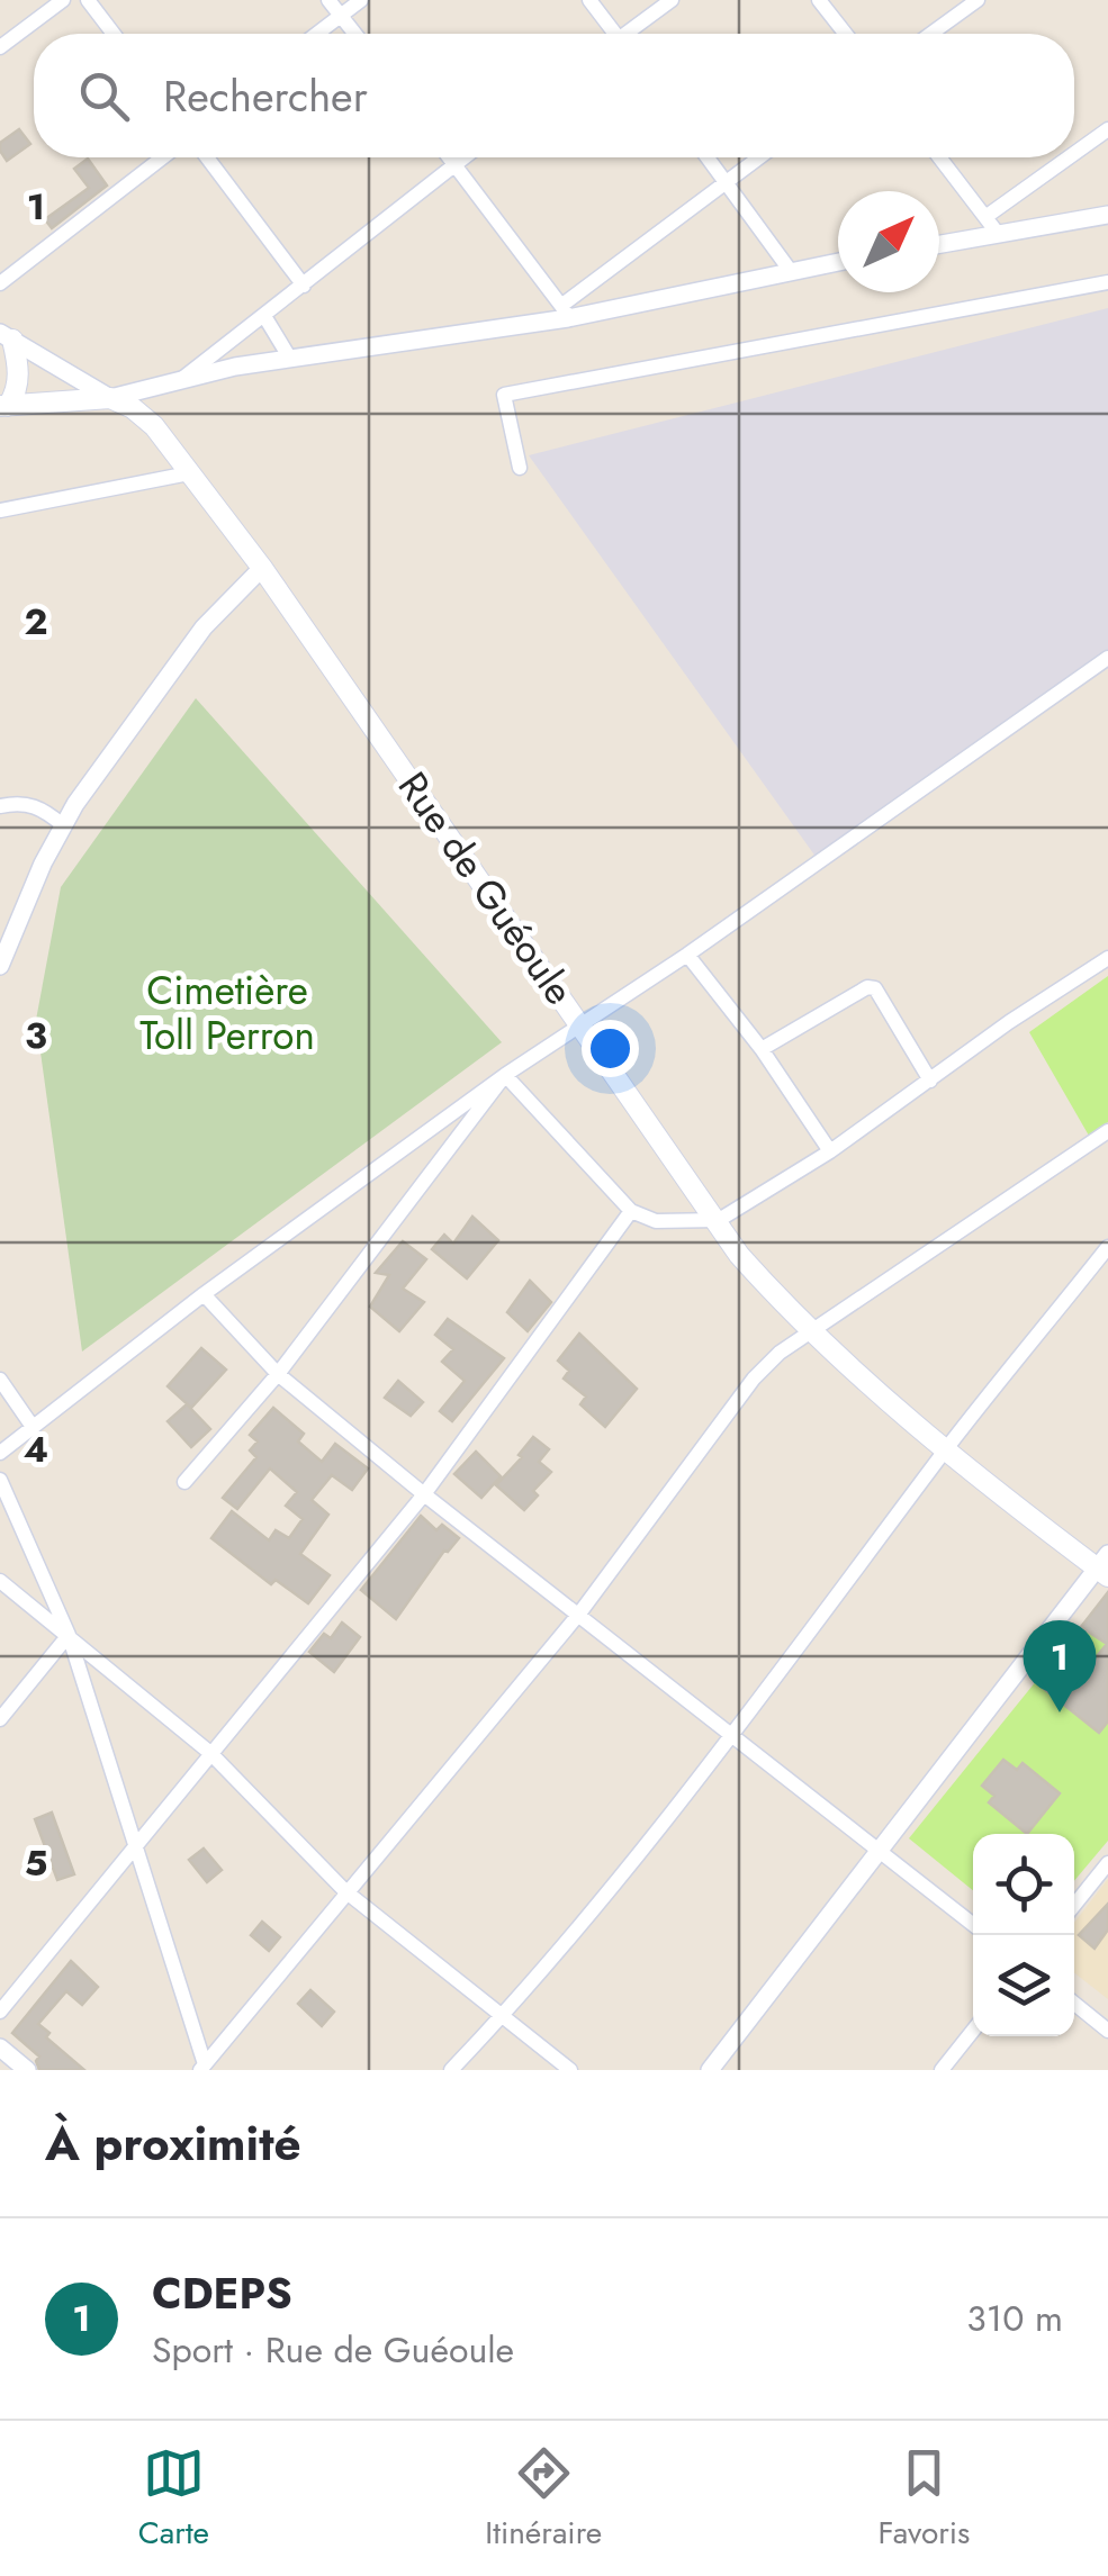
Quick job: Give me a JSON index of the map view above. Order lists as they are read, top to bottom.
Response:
{
  "streets": {
    "main road": ["Rue de Guéoule"]
  },
  "parks": ["Cimetière Toll Perron"],
  "north": "top right",
  "page": {
    "search": "Rechercher",
    "pins": "1",
    "heading": "À proximité",
    "list": [
      {
        "mark": "1",
        "name": "CDEPS",
        "note": "Sport · Rue de Guéoule",
        "value": "310 m"
      }
    ],
    "nav": ["Carte", "Itinéraire", "Favoris"]
  },
  "grid": {
    "rows": [
      "1",
      "2",
      "3",
      "4",
      "5"
    ]
  }
}
